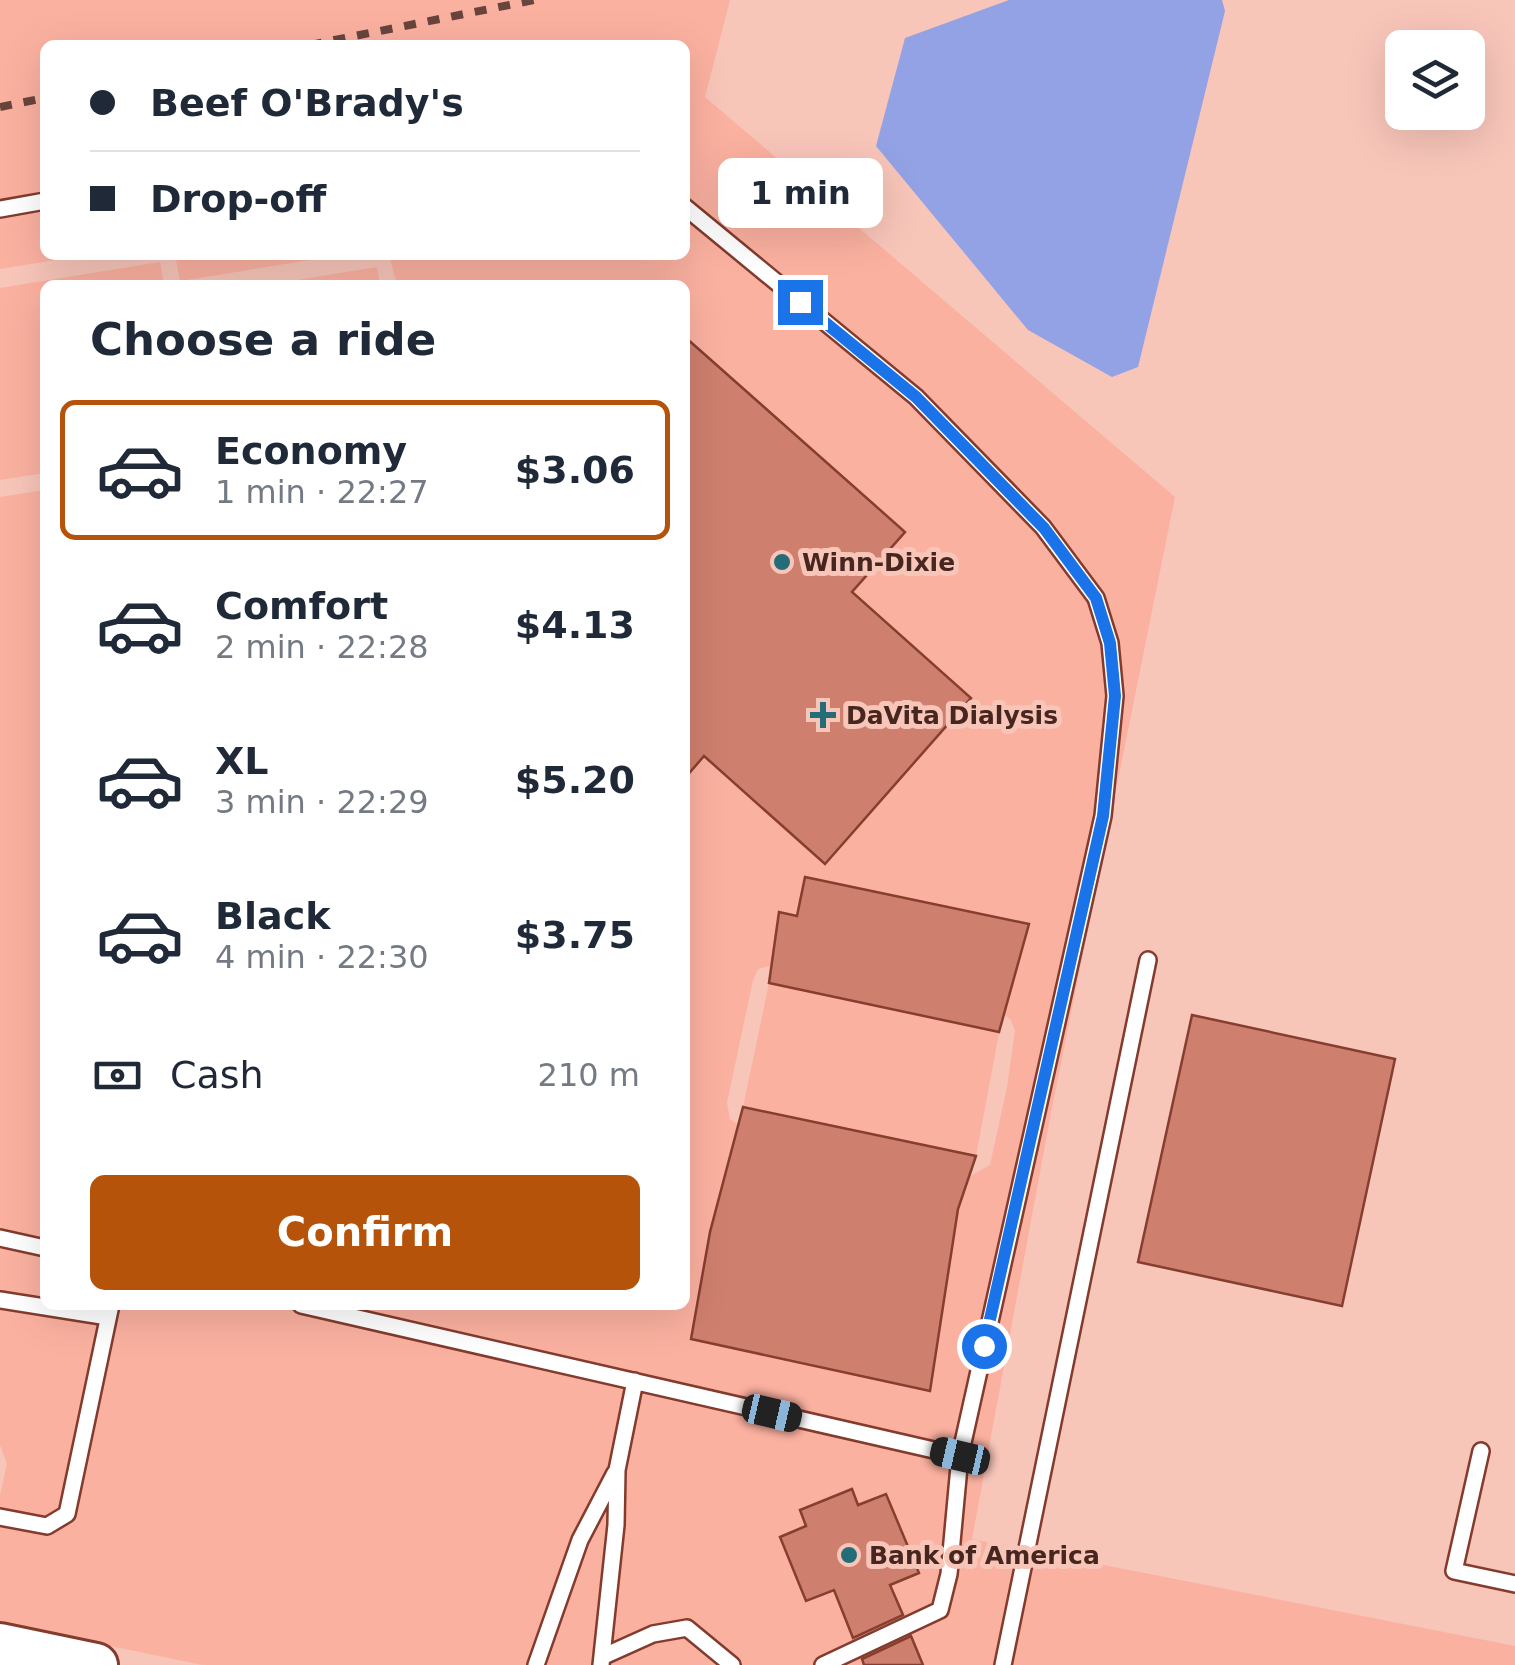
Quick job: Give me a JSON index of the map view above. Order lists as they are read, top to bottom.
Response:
{
  "places": {
    "other": ["Winn-Dixie", "Bank of America"],
    "health": ["DaVita Dialysis"]
  },
  "page": {
    "banner": ["Beef O'Brady's", "Drop-off"],
    "bubble": "1 min",
    "heading": "Choose a ride",
    "list": [
      {
        "name": "Economy",
        "note": "1 min · 22:27",
        "value": "$3.06"
      },
      {
        "name": "Comfort",
        "note": "2 min · 22:28",
        "value": "$4.13"
      },
      {
        "name": "XL",
        "note": "3 min · 22:29",
        "value": "$5.20"
      },
      {
        "name": "Black",
        "note": "4 min · 22:30",
        "value": "$3.75"
      }
    ],
    "pay": ["Cash", "210 m"],
    "buttons": "Confirm"
  }
}
